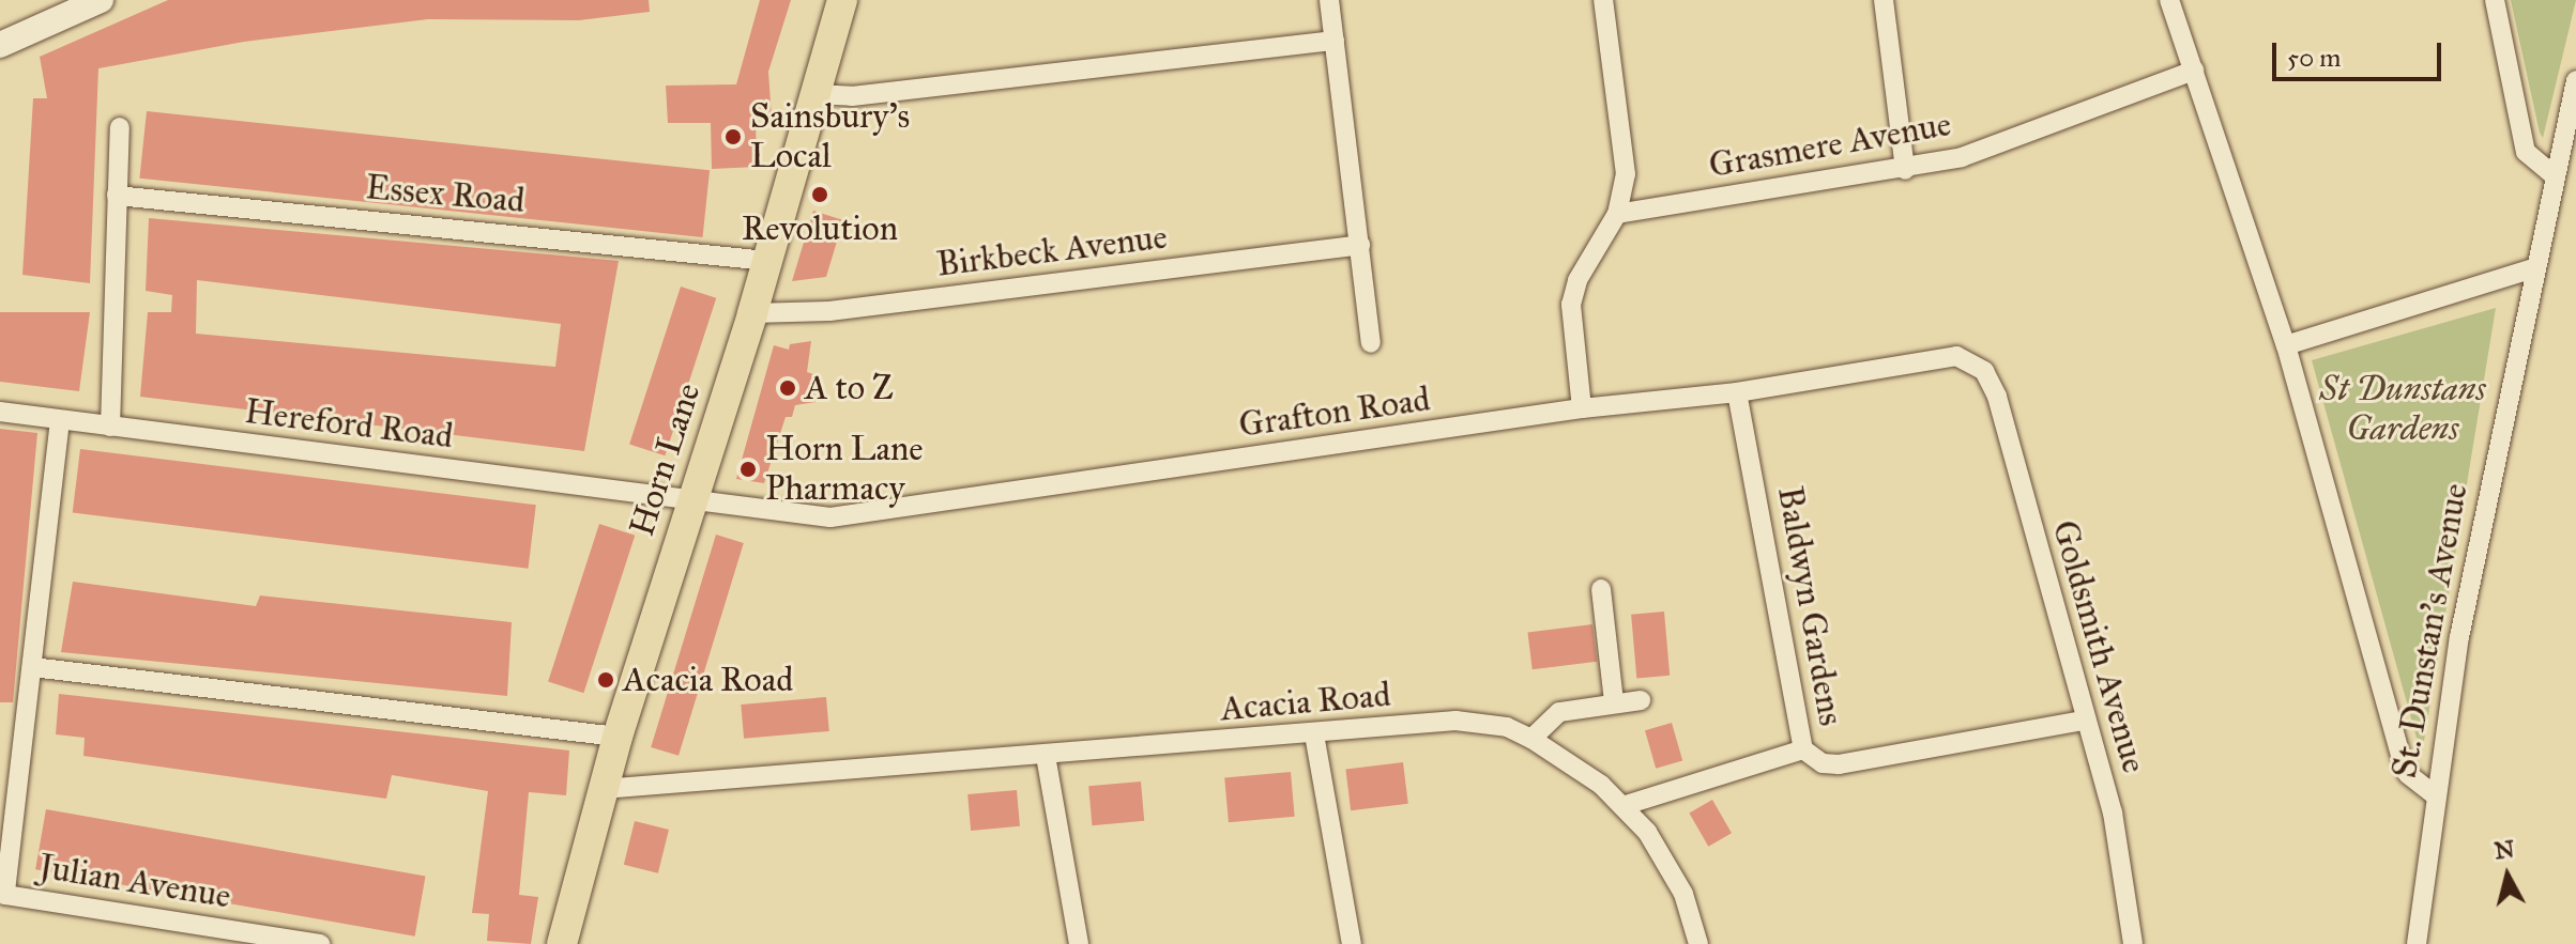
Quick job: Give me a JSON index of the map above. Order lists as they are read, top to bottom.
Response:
{
  "streets": {
    "main road": ["Horn Lane"],
    "street": [
      "Grasmere Avenue",
      "Essex Road",
      "Birkbeck Avenue",
      "Grafton Road",
      "Hereford Road",
      "Baldwyn Gardens",
      "St. Dunstan's Avenue",
      "Goldsmith Avenue",
      "Acacia Road",
      "Julian Avenue"
    ]
  },
  "crossings": [
    ["Essex Road", "Horn Lane"],
    ["Birkbeck Avenue", "Horn Lane"],
    ["Grafton Road", "Hereford Road"],
    ["Grafton Road", "Horn Lane"],
    ["Grafton Road", "Baldwyn Gardens"],
    ["Grafton Road", "Goldsmith Avenue"],
    ["Hereford Road", "Horn Lane"],
    ["Hereford Road", "Julian Avenue"],
    ["Horn Lane", "Acacia Road"],
    ["Baldwyn Gardens", "Goldsmith Avenue"]
  ],
  "parks": ["St Dunstans Gardens"],
  "places": [
    "Sainsbury's Local",
    "Revolution",
    "A to Z",
    "Horn Lane Pharmacy",
    "Acacia Road"
  ],
  "scale_bar": "50 m",
  "north": "top"
}
